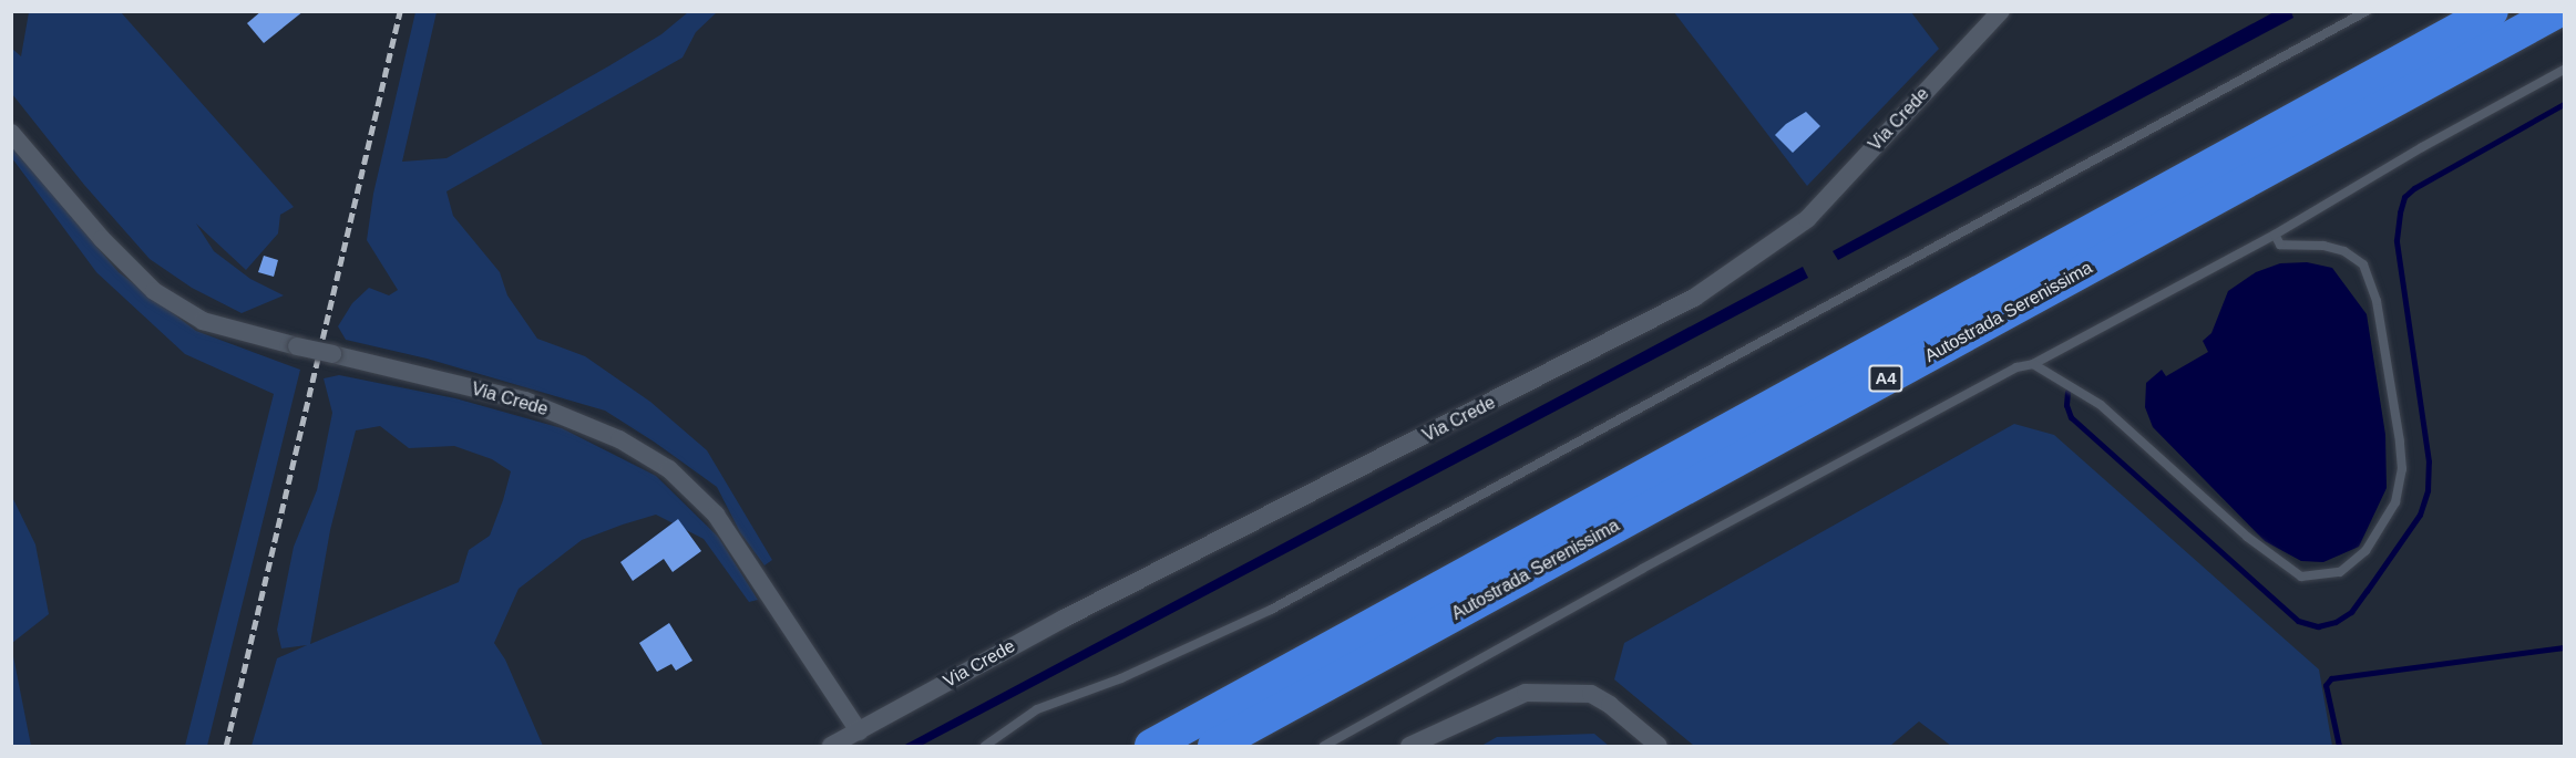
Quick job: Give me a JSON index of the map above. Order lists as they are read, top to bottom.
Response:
{
  "streets": {
    "highway": ["Autostrada Serenissima", "A4"],
    "street": ["Via Crede"]
  }
}
